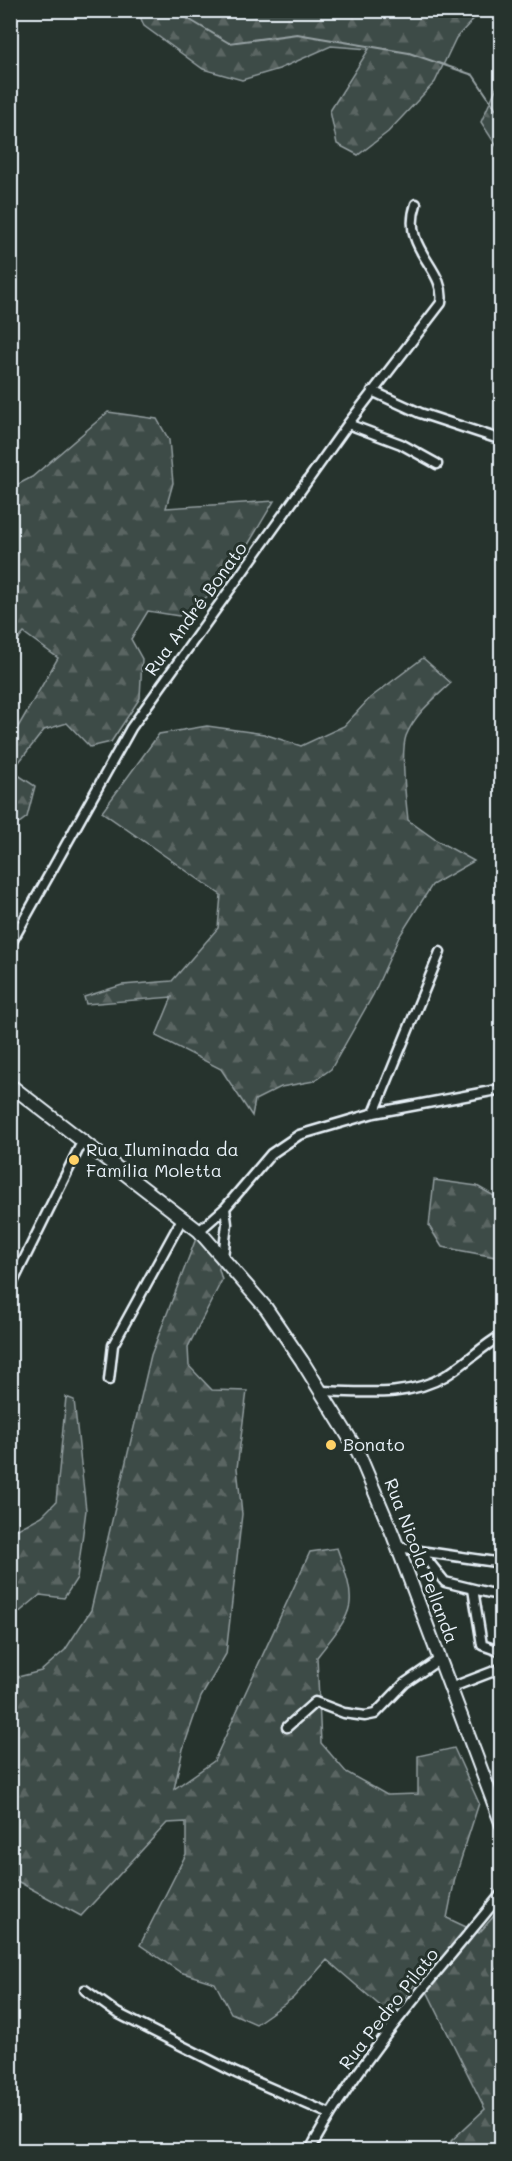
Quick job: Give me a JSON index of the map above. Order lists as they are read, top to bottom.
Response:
{
  "streets": {
    "main road": ["Rua Nicola Pellanda"],
    "street": ["Rua André Bonato", "Rua Pedro Pilato"]
  },
  "places": ["Rua Iluminada da Família Moletta", "Bonato"]
}
